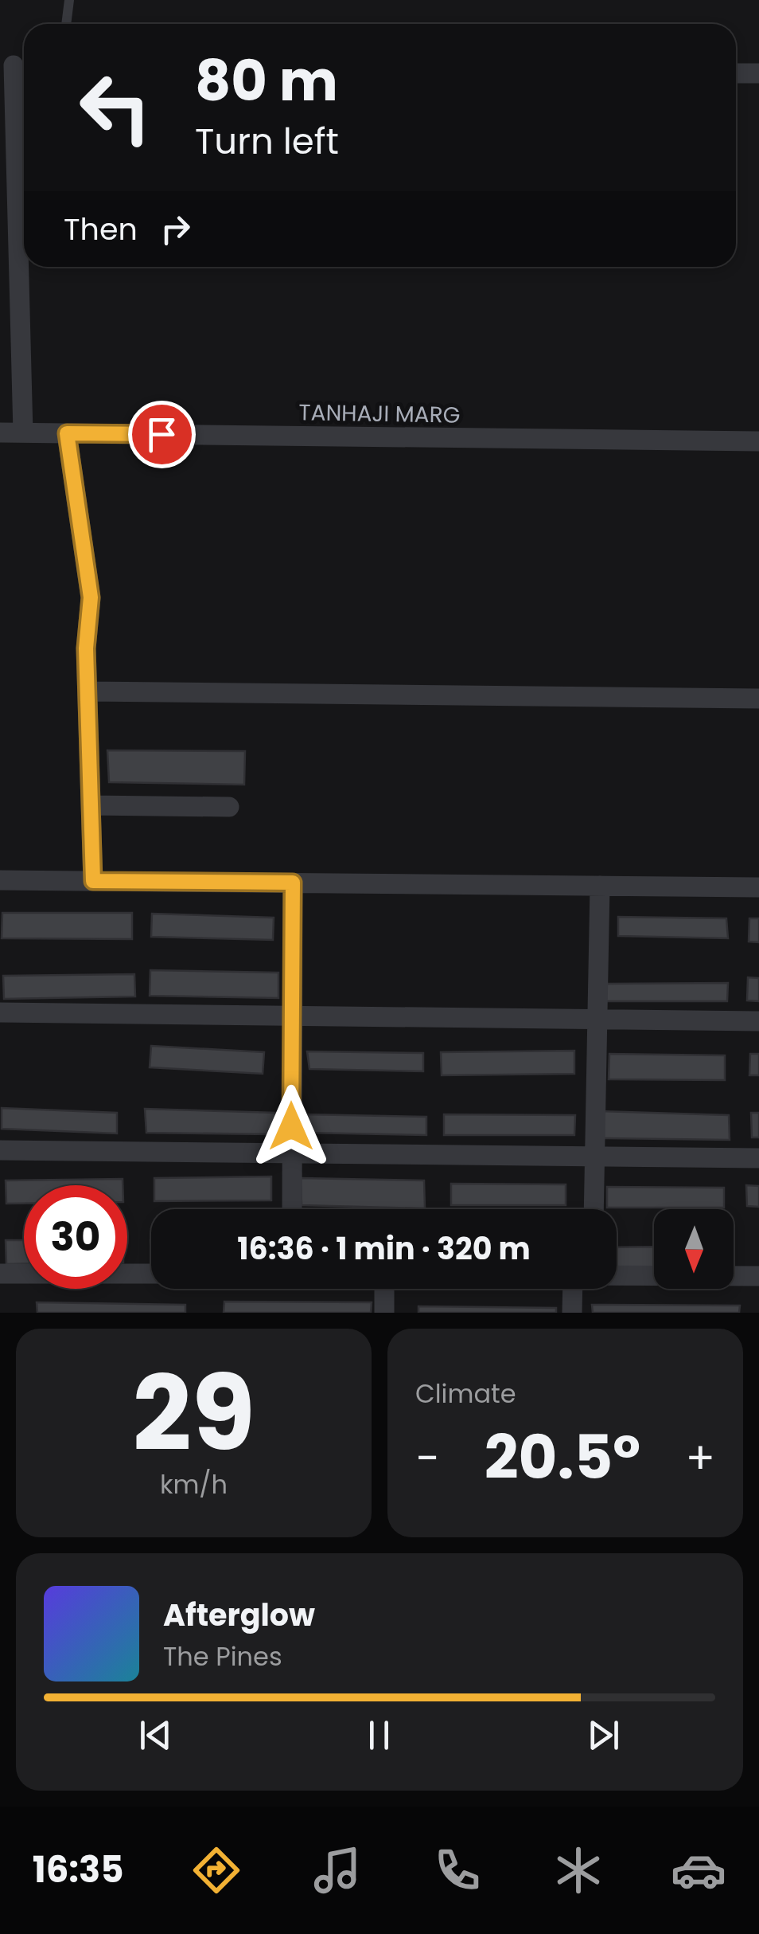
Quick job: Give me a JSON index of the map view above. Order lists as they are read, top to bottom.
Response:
{
  "streets": {
    "street": ["TANHAJI MARG"]
  },
  "north": "bottom",
  "page": {
    "turn": ["80 m", "Turn left"],
    "then": "Then",
    "limit": "30",
    "trip": "16:36 · 1 min · 320 m",
    "tile": [
      ["29", "km/h"],
      "Climate"
    ],
    "heat": ["−", "20.5°", "+"],
    "song": ["Afterglow", "The Pines"],
    "tabs": "16:35"
  }
}
